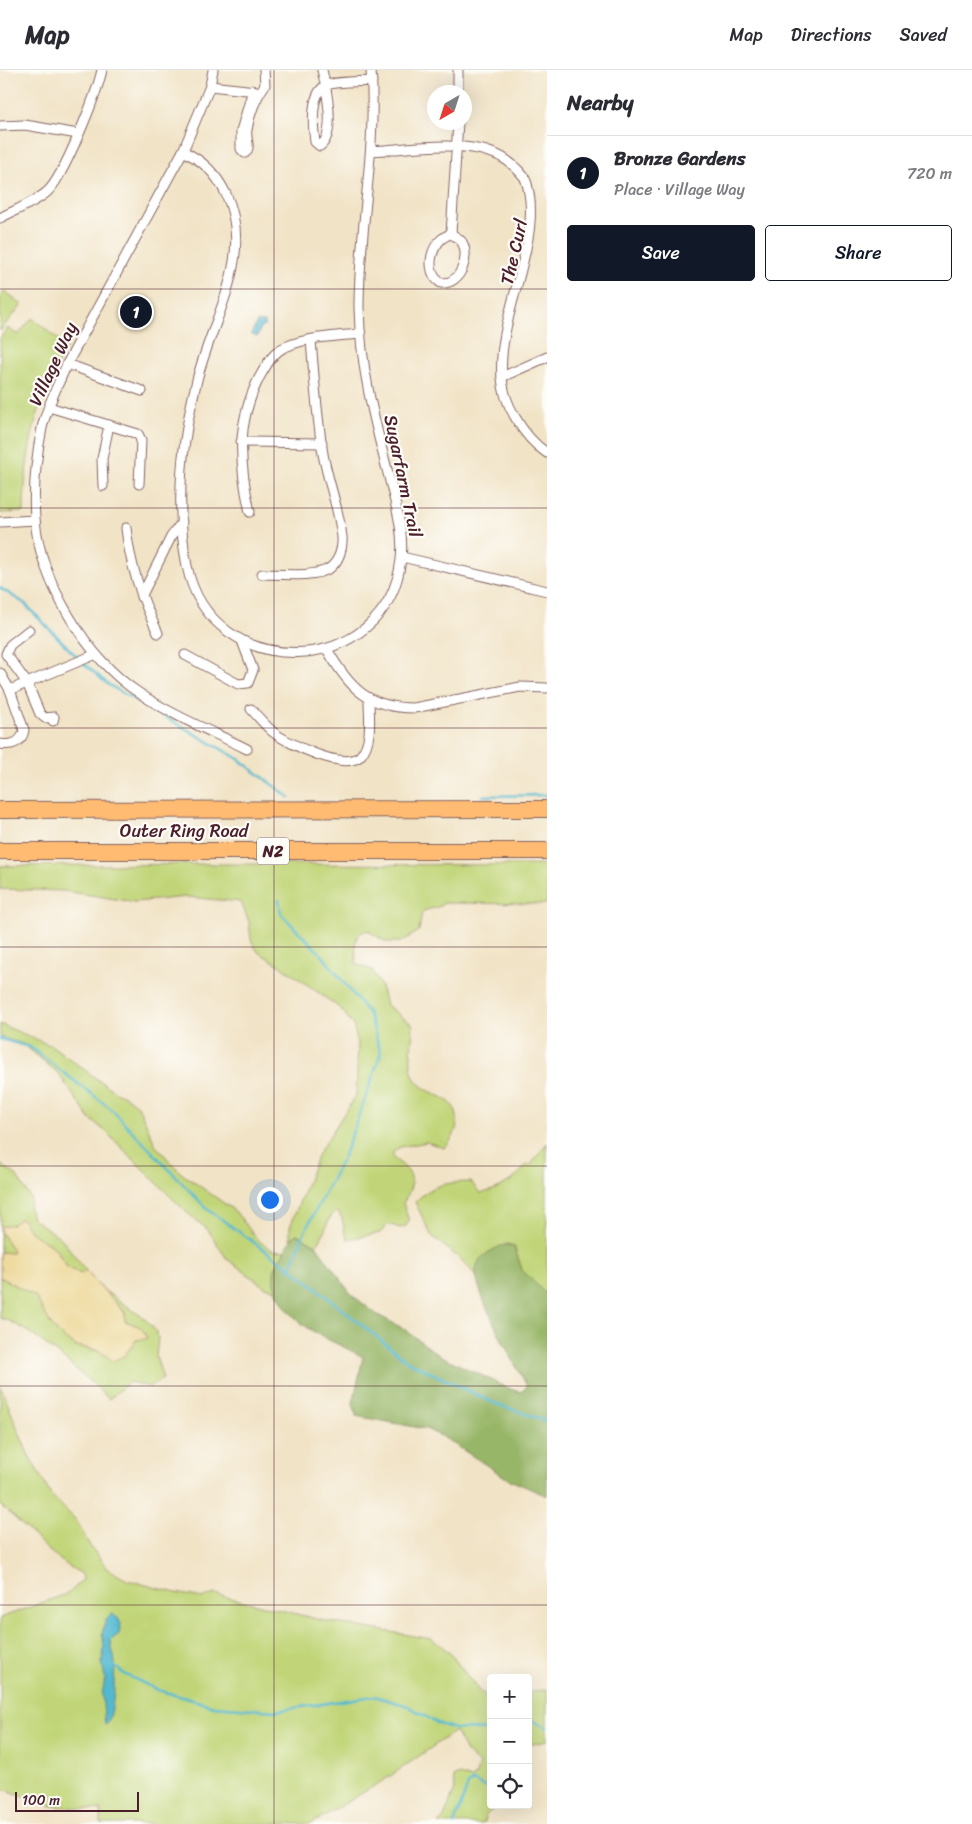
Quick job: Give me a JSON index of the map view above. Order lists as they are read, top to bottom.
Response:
{
  "streets": {
    "highway": ["Outer Ring Road", "N2"],
    "street": ["The Curl", "Village Way", "Sugarfarm Trail"]
  },
  "crossings": [
    ["The Curl", "Sugarfarm Trail"],
    ["Village Way", "Sugarfarm Trail"]
  ],
  "scale_bar": "100 m",
  "north": "bottom left",
  "page": {
    "header": "Map",
    "nav": ["Map", "Directions", "Saved"],
    "heading": "Nearby",
    "list": [
      {
        "mark": "1",
        "name": "Bronze Gardens",
        "note": "Place · Village Way",
        "value": "720 m"
      }
    ],
    "buttons": ["Save", "Share"],
    "pins": "1",
    "map_buttons": ["+", "−"],
    "scale": "100 m"
  }
}
